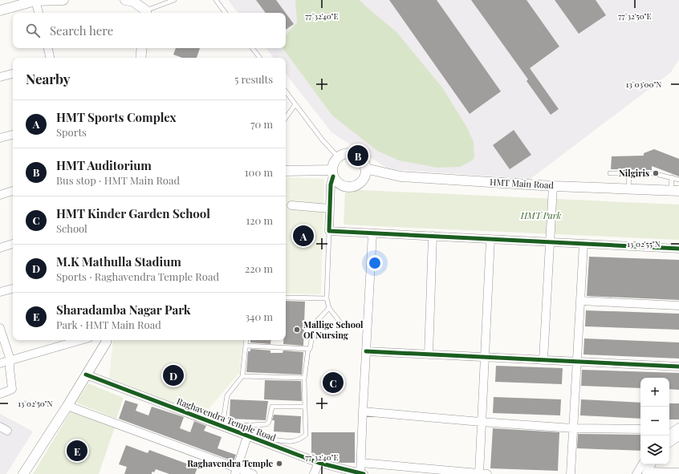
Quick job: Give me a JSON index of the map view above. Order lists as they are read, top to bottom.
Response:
{
  "streets": {
    "street": ["HMT Main Road", "Raghavendra Temple Road"]
  },
  "parks": ["HMT Park"],
  "places": ["Nilgiris", "Mallige School Of Nursing", "Raghavendra Temple"],
  "page": {
    "search": "Search here",
    "heading": ["Nearby", "5 results"],
    "list": [
      {
        "mark": "A",
        "name": "HMT Sports Complex",
        "note": "Sports",
        "value": "70 m"
      },
      {
        "mark": "B",
        "name": "HMT Auditorium",
        "note": "Bus stop · HMT Main Road",
        "value": "100 m"
      },
      {
        "mark": "C",
        "name": "HMT Kinder Garden School",
        "note": "School",
        "value": "120 m"
      },
      {
        "mark": "D",
        "name": "M.K Mathulla Stadium",
        "note": "Sports · Raghavendra Temple Road",
        "value": "220 m"
      },
      {
        "mark": "E",
        "name": "Sharadamba Nagar Park",
        "note": "Park · HMT Main Road",
        "value": "340 m"
      }
    ],
    "pins": [
      "B",
      "A",
      "D",
      "C",
      "E"
    ],
    "map_buttons": ["+", "−"]
  },
  "coordinates": [
    "77°32'40\"E",
    "77°32'50\"E",
    "13°03'00\"N",
    "13°02'55\"N",
    "13°02'50\"N"
  ]
}
